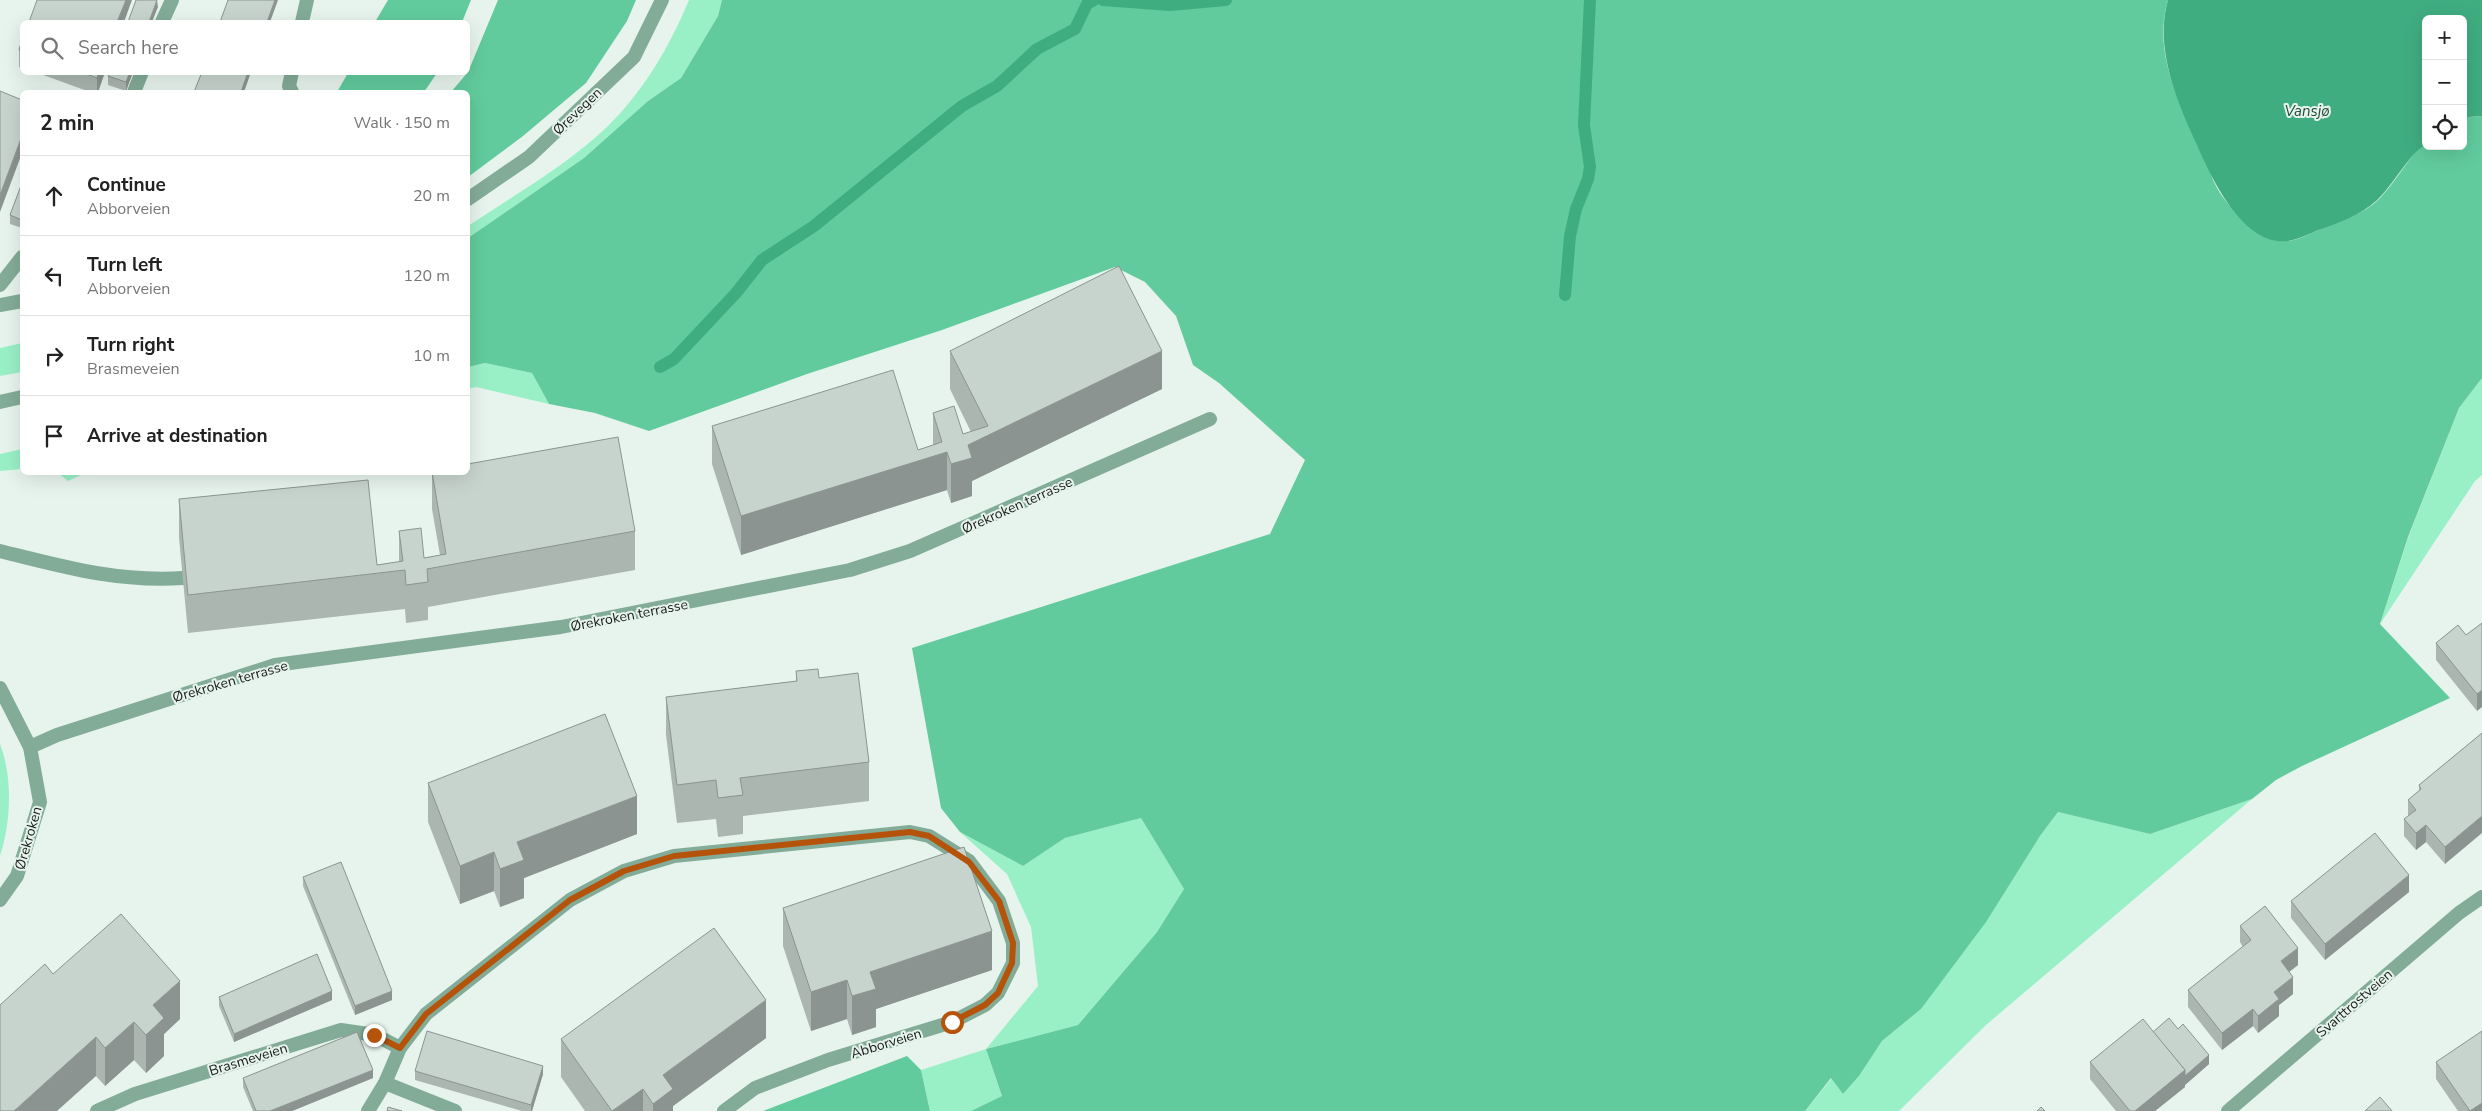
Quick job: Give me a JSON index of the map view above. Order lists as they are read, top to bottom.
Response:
{
  "streets": {
    "street": [
      "Ørevegen",
      "Ørekroken terrasse",
      "Ørekroken",
      "Svarttrostveien",
      "Abborveien",
      "Brasmeveien"
    ]
  },
  "crossings": [
    ["Ørekroken terrasse", "Ørekroken"],
    ["Abborveien", "Brasmeveien"]
  ],
  "water": ["Vansjø"],
  "page": {
    "map_buttons": ["+", "−"],
    "search": "Search here",
    "heading": ["2 min", "Walk · 150 m"],
    "list": [
      ["Continue", "Abborveien", "20 m"],
      ["Turn left", "Abborveien", "120 m"],
      ["Turn right", "Brasmeveien", "10 m"],
      "Arrive at destination"
    ]
  }
}
